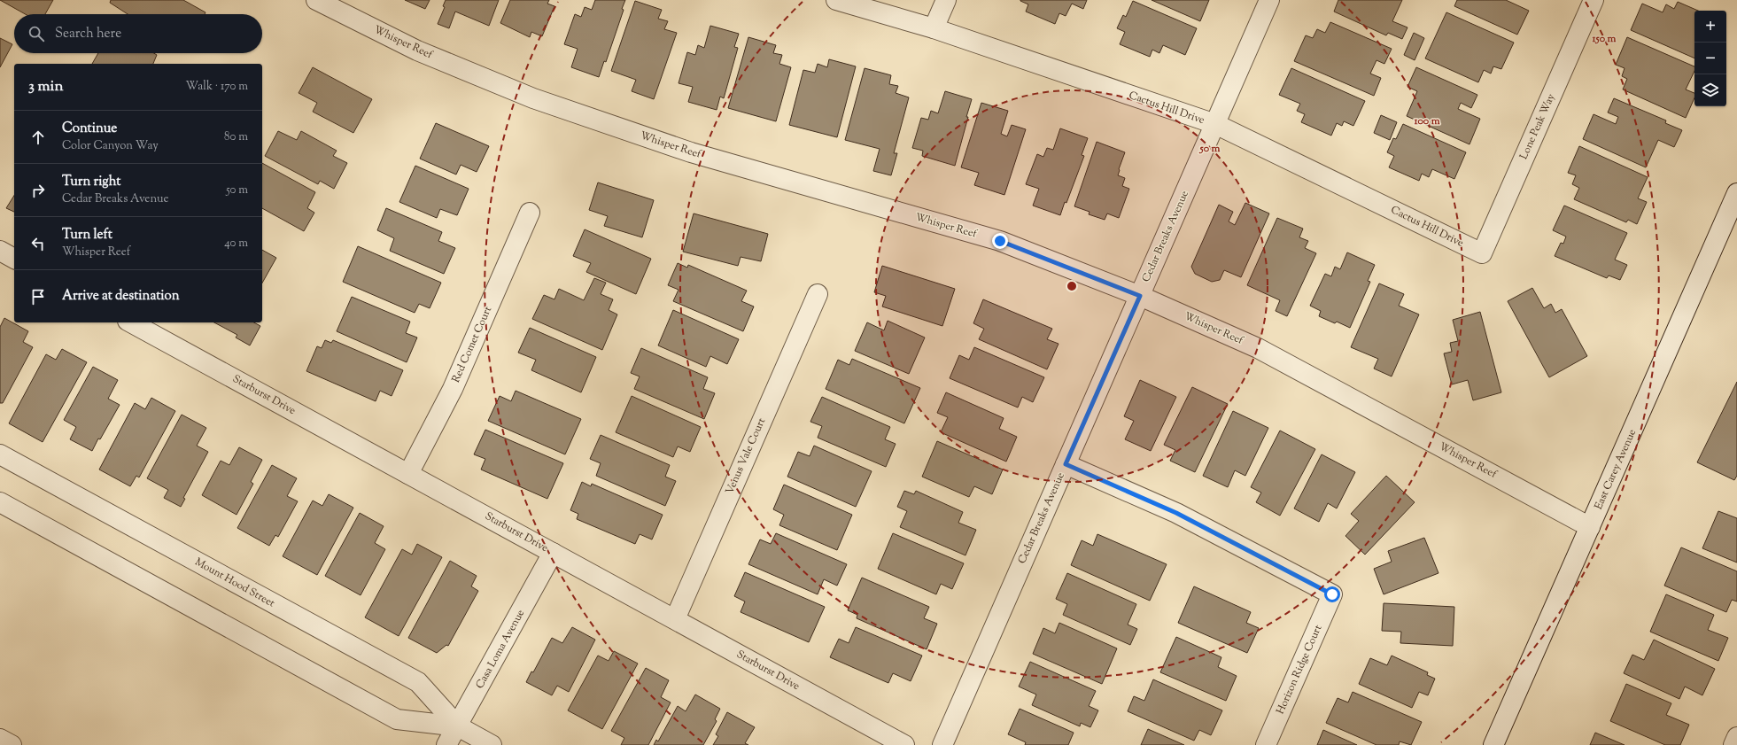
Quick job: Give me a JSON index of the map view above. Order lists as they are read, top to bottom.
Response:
{
  "streets": {
    "street": [
      "Whisper Reef",
      "Cactus Hill Drive",
      "Lone Peak Way",
      "Cedar Breaks Avenue",
      "Red Comet Court",
      "Starburst Drive",
      "Venus Vale Court",
      "East Carey Avenue",
      "Mount Hood Street",
      "Casa Loma Avenue",
      "Horizon Ridge Court"
    ]
  },
  "crossings": [
    ["Whisper Reef", "Cedar Breaks Avenue"],
    ["Whisper Reef", "East Carey Avenue"],
    ["Cactus Hill Drive", "Lone Peak Way"],
    ["Cactus Hill Drive", "Cedar Breaks Avenue"],
    ["Cedar Breaks Avenue", "Horizon Ridge Court"],
    ["Red Comet Court", "Starburst Drive"],
    ["Starburst Drive", "Venus Vale Court"],
    ["Starburst Drive", "Casa Loma Avenue"],
    ["Mount Hood Street", "Casa Loma Avenue"]
  ],
  "page": {
    "map_buttons": ["+", "−"],
    "search": "Search here",
    "heading": ["3 min", "Walk · 170 m"],
    "list": [
      ["Continue", "Color Canyon Way", "80 m"],
      ["Turn right", "Cedar Breaks Avenue", "50 m"],
      ["Turn left", "Whisper Reef", "40 m"],
      "Arrive at destination"
    ]
  },
  "rings": ["150 m", "100 m", "50 m"]
}
